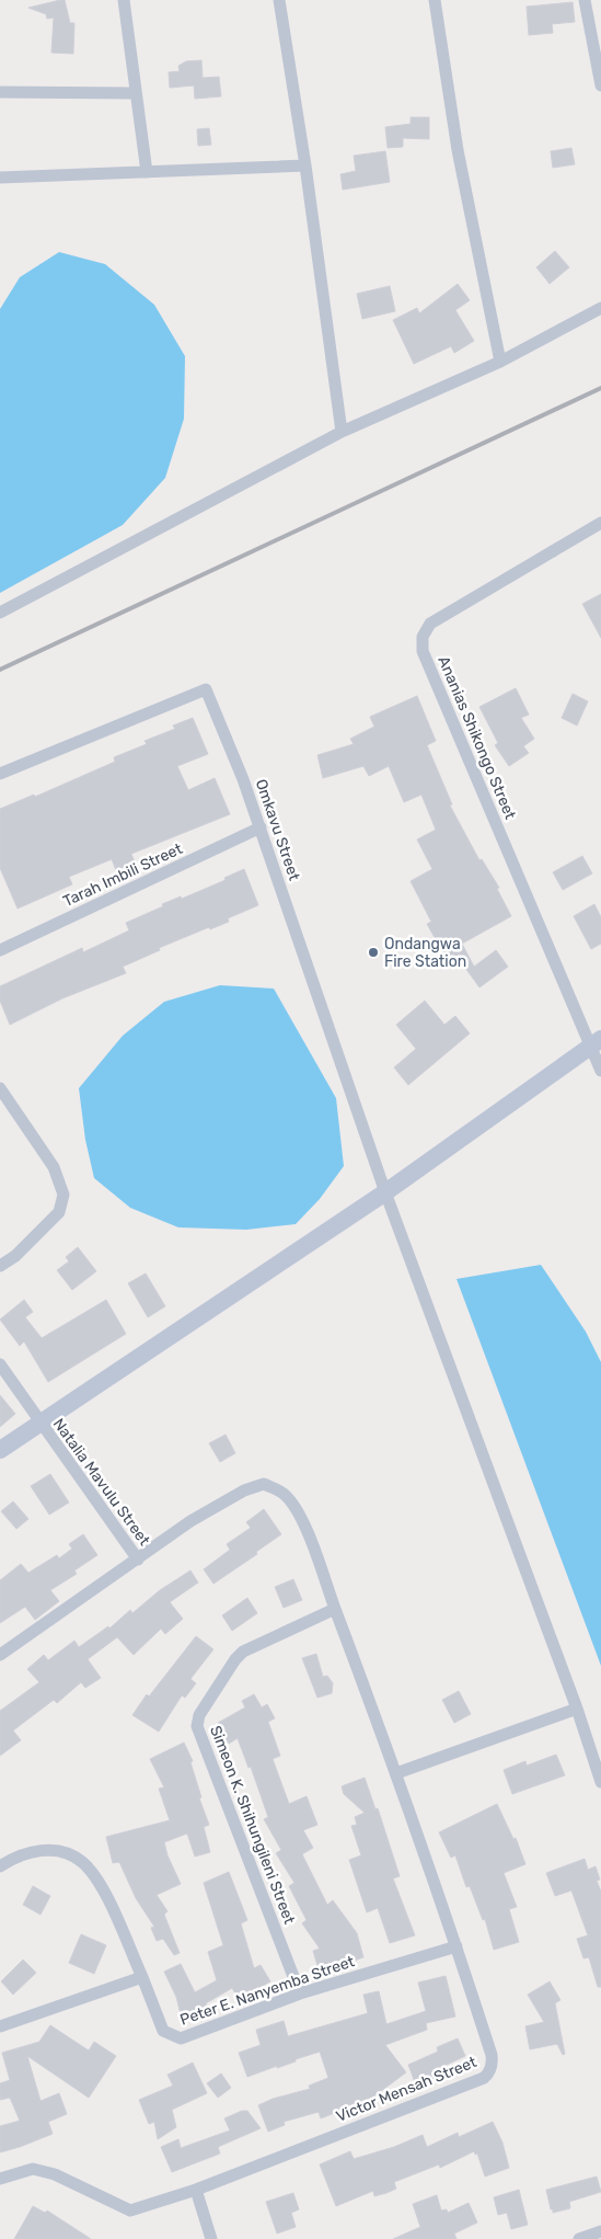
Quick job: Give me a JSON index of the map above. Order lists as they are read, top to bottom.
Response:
{
  "streets": {
    "street": [
      "Ananias Shikongo Street",
      "Omkavu Street",
      "Tarah Imbili Street",
      "Natalia Mavulu Street",
      "Simeon K. Shihungileni Street",
      "Peter E. Nanyemba Street",
      "Victor Mensah Street"
    ]
  },
  "crossings": [
    ["Omkavu Street", "Tarah Imbili Street"],
    ["Simeon K. Shihungileni Street", "Peter E. Nanyemba Street"],
    ["Simeon K. Shihungileni Street", "Victor Mensah Street"],
    ["Peter E. Nanyemba Street", "Victor Mensah Street"]
  ],
  "places": ["Ondangwa Fire Station"]
}
